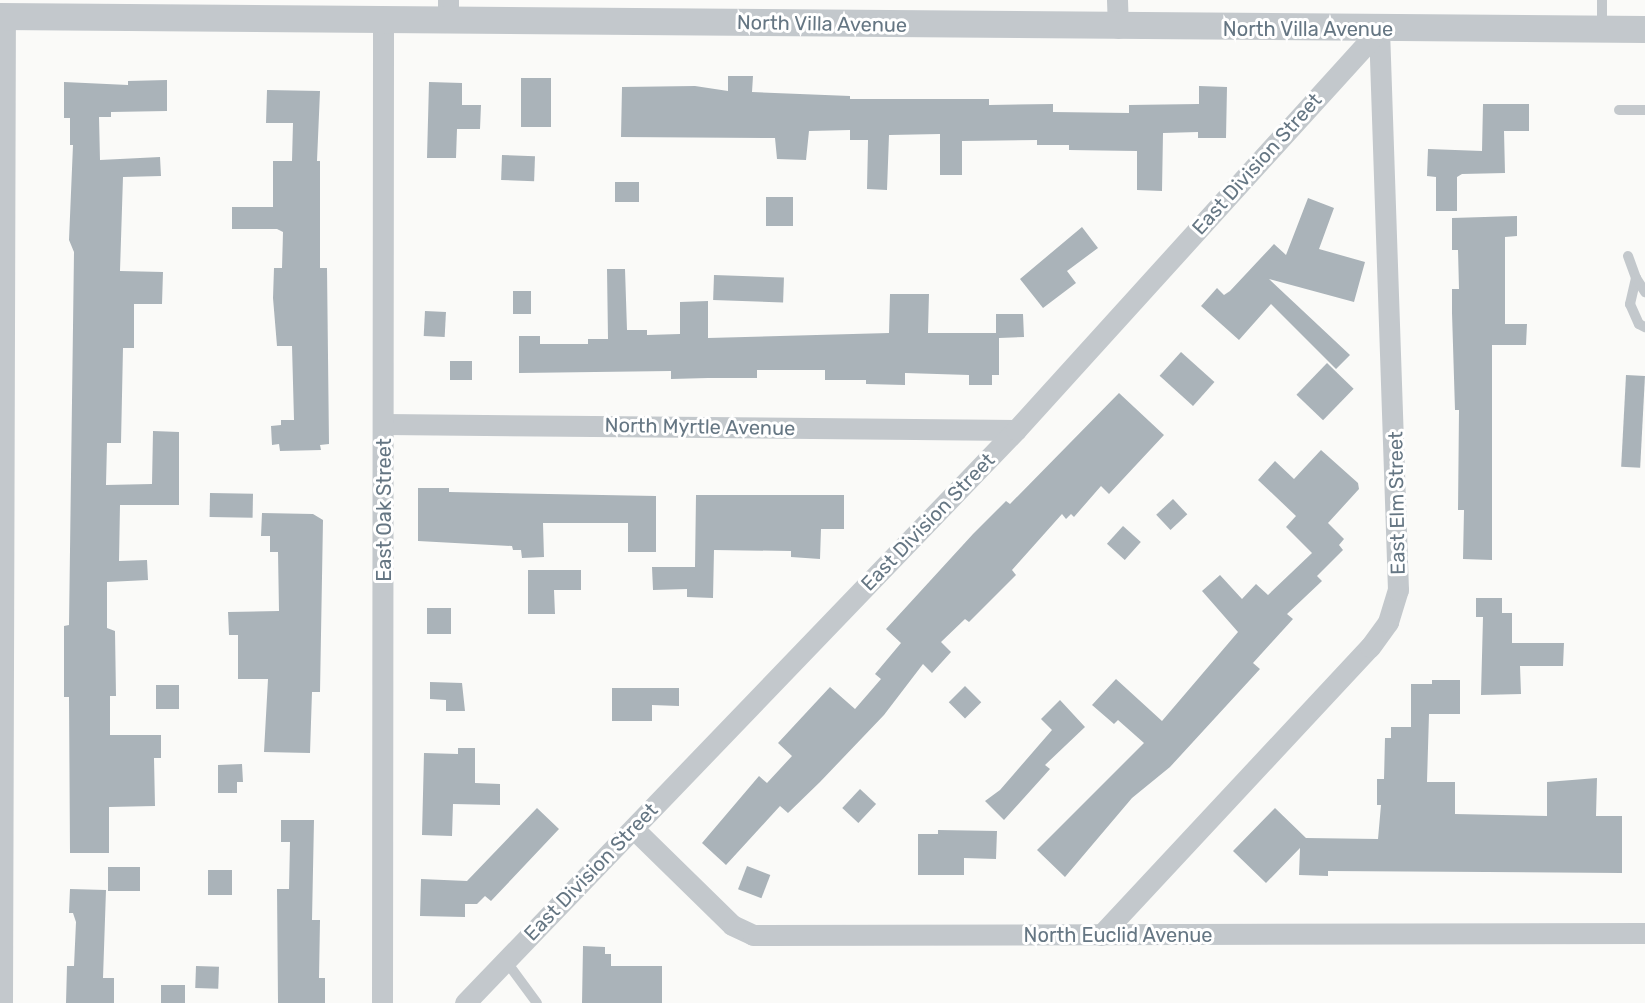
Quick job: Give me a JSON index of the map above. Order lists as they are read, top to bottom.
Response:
{
  "streets": {
    "street": [
      "North Villa Avenue",
      "East Division Street",
      "North Myrtle Avenue",
      "East Elm Street",
      "East Oak Street",
      "North Euclid Avenue"
    ]
  },
  "crossings": [
    ["North Villa Avenue", "East Division Street"],
    ["North Villa Avenue", "East Elm Street"],
    ["North Villa Avenue", "East Oak Street"],
    ["East Division Street", "North Myrtle Avenue"],
    ["East Division Street", "East Elm Street"],
    ["East Division Street", "North Euclid Avenue"],
    ["North Myrtle Avenue", "East Oak Street"],
    ["East Elm Street", "North Euclid Avenue"]
  ]
}
